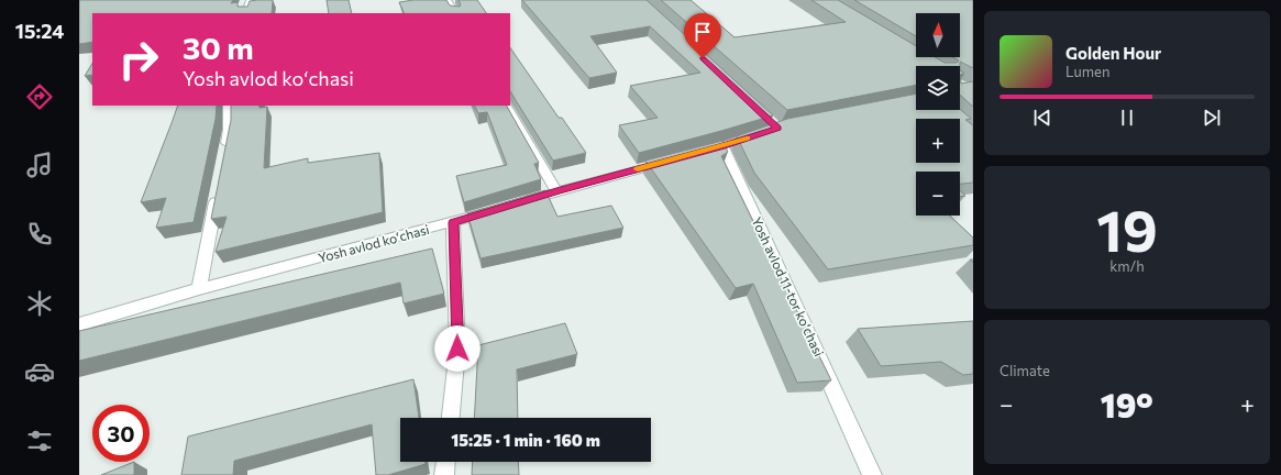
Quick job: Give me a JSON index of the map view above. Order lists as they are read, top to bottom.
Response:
{
  "streets": {
    "street": ["Yosh avlod koʻchasi", "Yosh avlod 11-tor koʻchasi"]
  },
  "north": "top",
  "page": {
    "tabs": "15:24",
    "map_buttons": ["+", "−"],
    "turn": ["30 m", "Yosh avlod koʻchasi"],
    "song": ["Golden Hour", "Lumen"],
    "tile": [
      ["19", "km/h"],
      "Climate"
    ],
    "heat": ["−", "19°", "+"],
    "limit": "30",
    "trip": "15:25 · 1 min · 160 m"
  }
}
